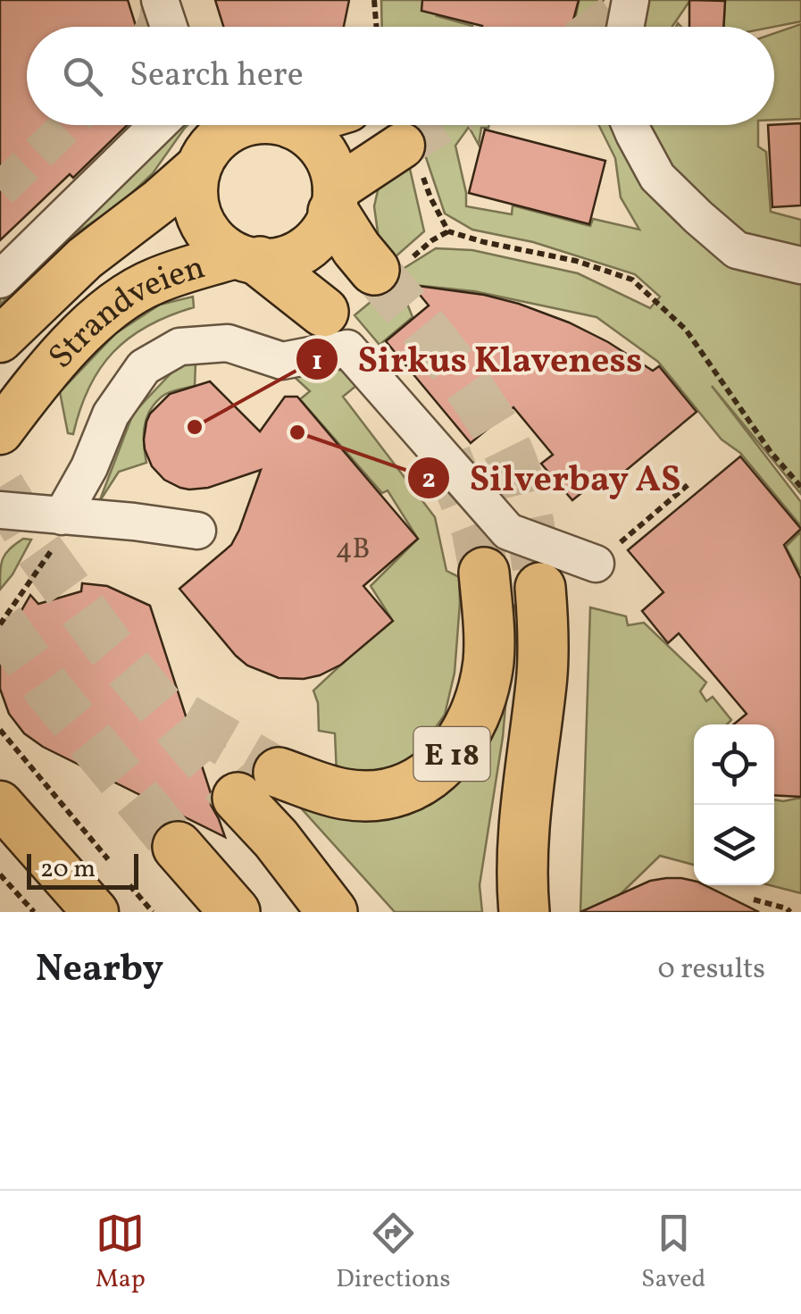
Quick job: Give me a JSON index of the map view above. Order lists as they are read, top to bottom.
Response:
{
  "streets": {
    "highway": ["E 18"],
    "main road": ["Strandveien"]
  },
  "places": ["Sirkus Klaveness", "Silverbay AS"],
  "house_numbers": ["4B"],
  "scale_bar": "20 m",
  "page": {
    "search": "Search here",
    "scale": "20 m",
    "heading": ["Nearby", "0 results"],
    "nav": ["Map", "Directions", "Saved"]
  }
}
